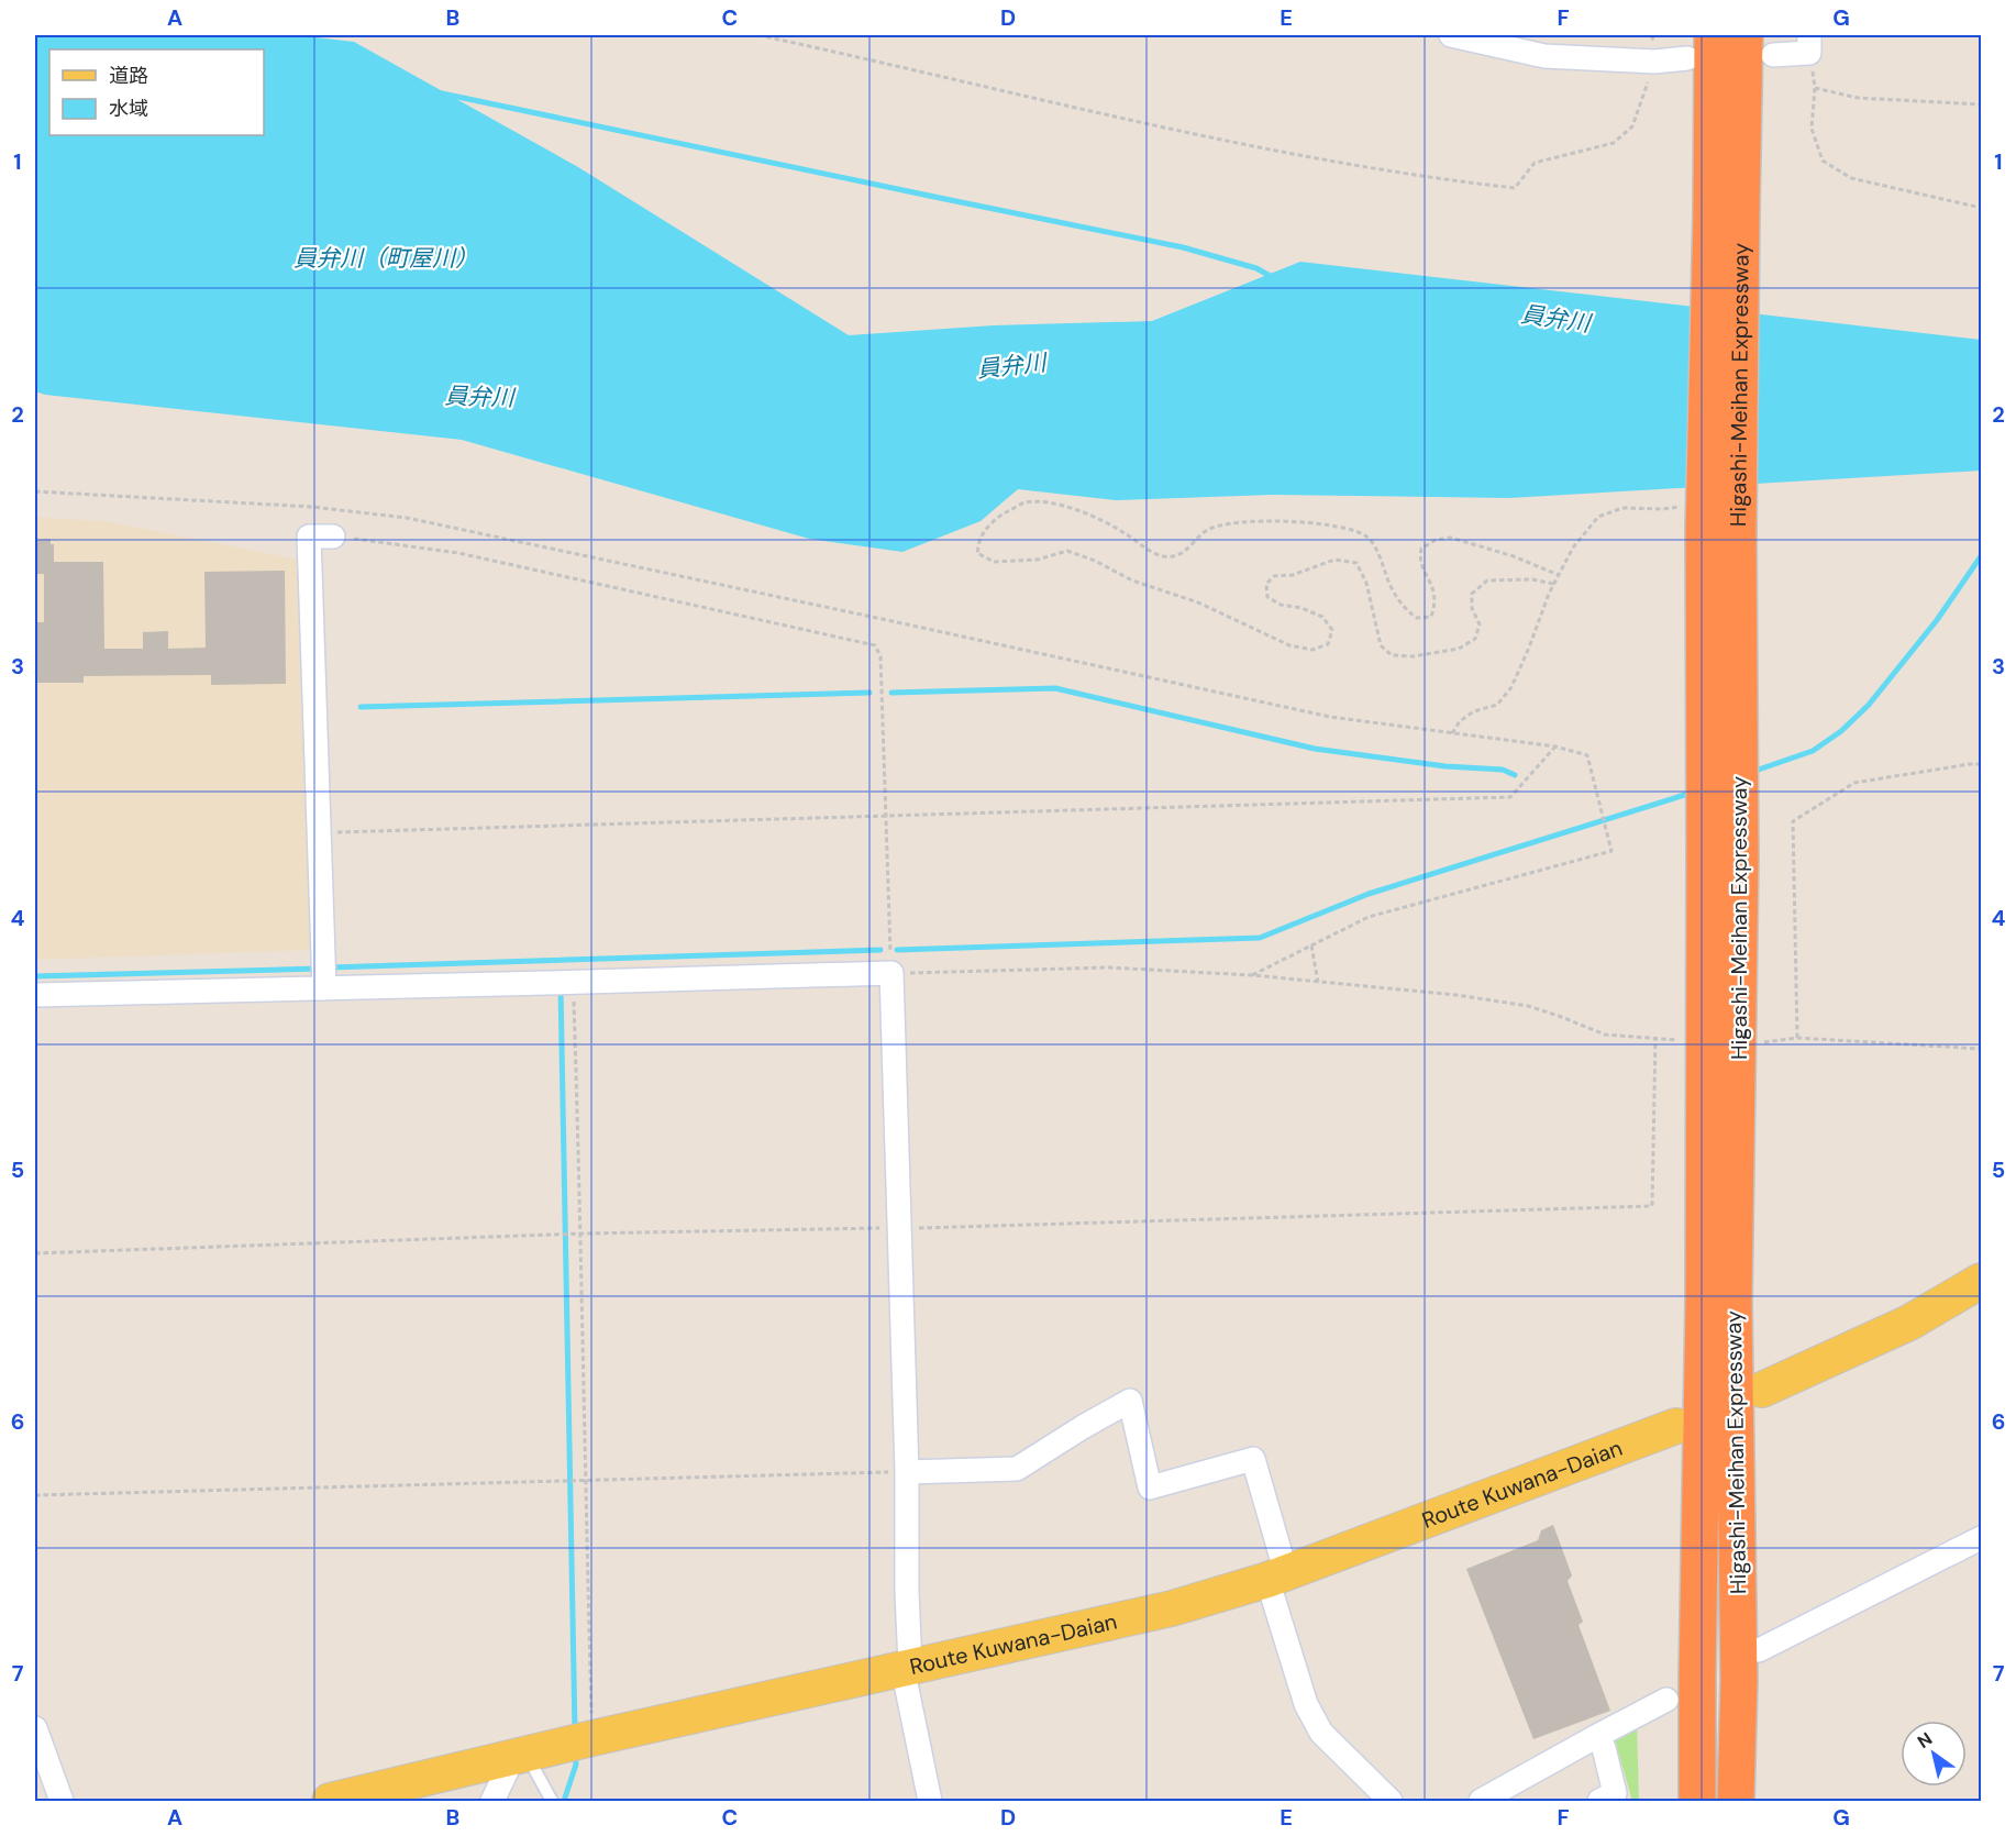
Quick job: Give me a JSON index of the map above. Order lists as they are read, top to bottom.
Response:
{
  "streets": {
    "highway": ["Higashi-Meihan Expressway"],
    "main road": ["Route Kuwana-Daian"]
  },
  "water": ["員弁川（町屋川）", "員弁川"],
  "legend": ["道路", "水域"],
  "north": "top left",
  "grid": {
    "columns": [
      "A",
      "B",
      "C",
      "D",
      "E",
      "F",
      "G"
    ],
    "rows": [
      "1",
      "2",
      "3",
      "4",
      "5",
      "6",
      "7"
    ]
  }
}
